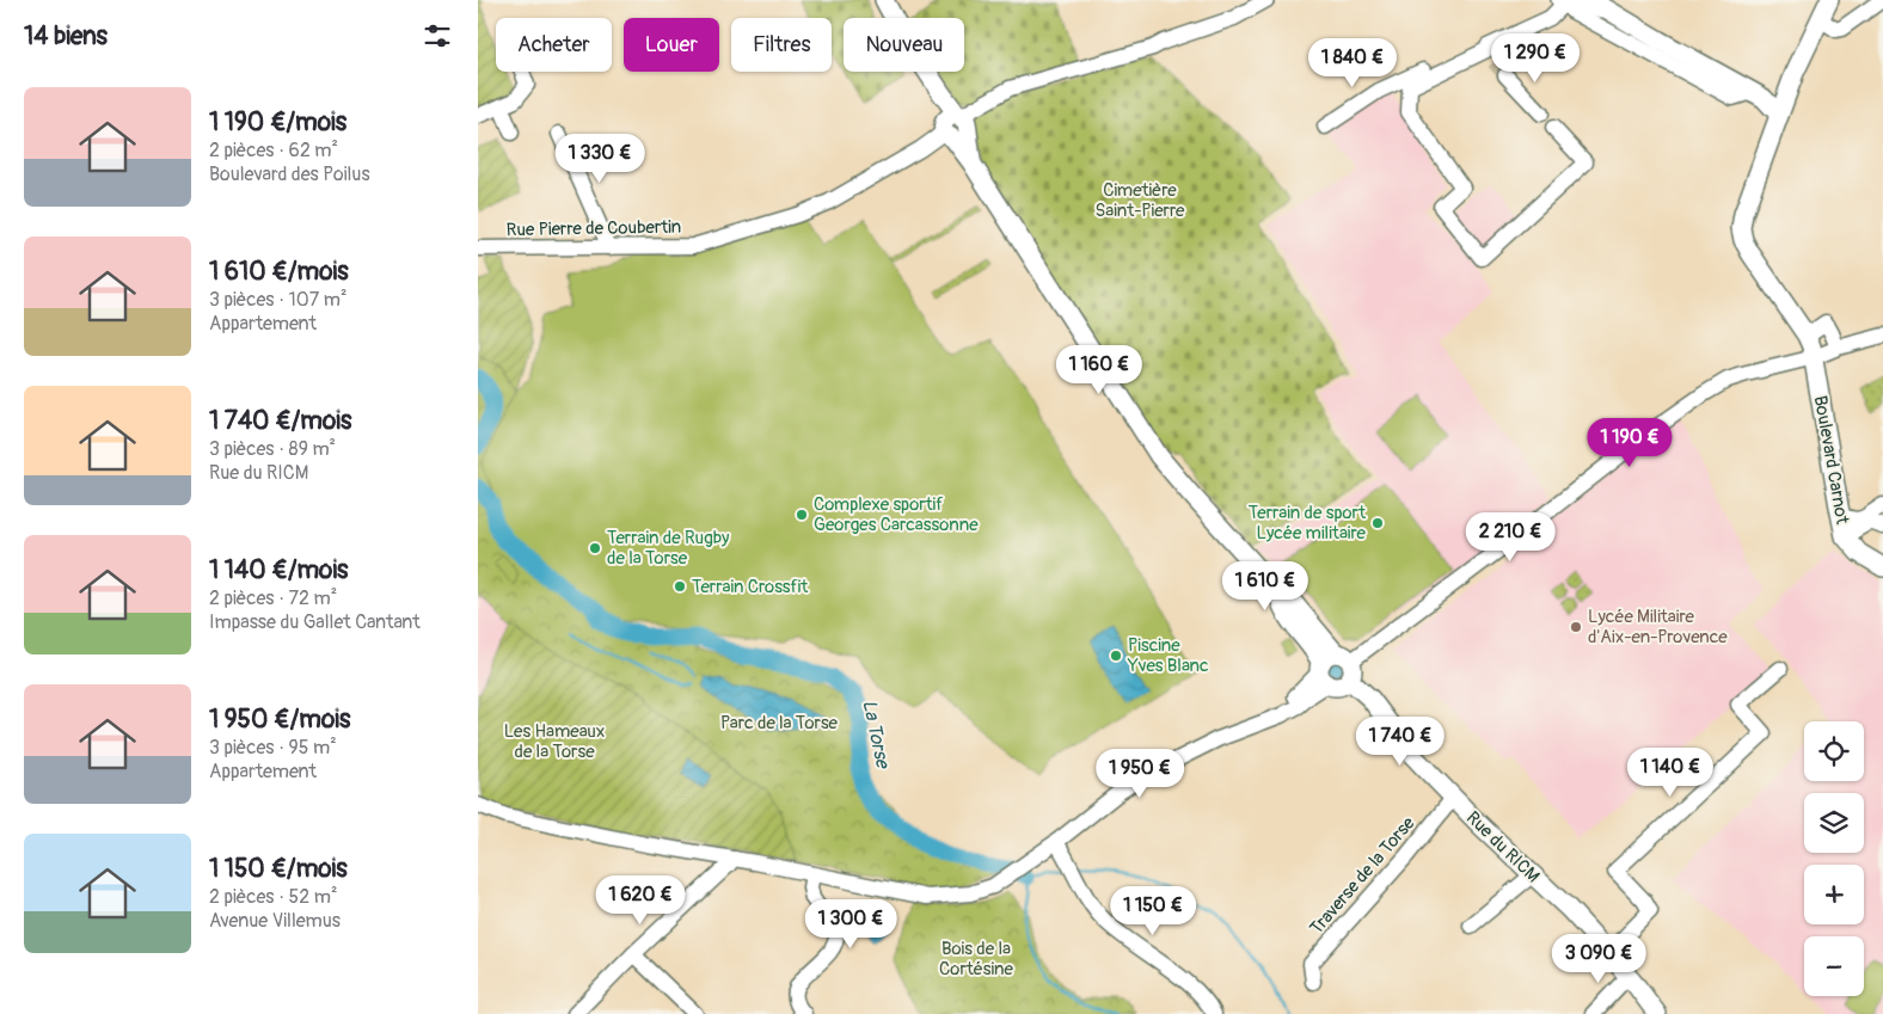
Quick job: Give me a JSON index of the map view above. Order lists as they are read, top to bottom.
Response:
{
  "streets": {
    "main road": ["Boulevard Carnot", "Rue du RICM"],
    "street": ["Rue Pierre de Coubertin", "Traverse de la Torse"]
  },
  "crossings": [
    ["Rue Pierre de Coubertin", "Rue du RICM"],
    ["Rue du RICM", "Traverse de la Torse"]
  ],
  "water": ["La Torse"],
  "parks": [
    "Cimetière Saint-Pierre",
    "Parc de la Torse",
    "Les Hameaux de la Torse",
    "Bois de la Cortésine"
  ],
  "places": [
    "Complexe sportif Georges Carcassonne",
    "Terrain de sport Lycée militaire",
    "Terrain de Rugby de la Torse",
    "Terrain Crossfit",
    "Lycée Militaire d'Aix-en-Provence",
    "Piscine Yves Blanc"
  ],
  "page": {
    "heading": "14 biens",
    "chip": [
      "Acheter",
      "Louer",
      "Filtres",
      "Nouveau"
    ],
    "price": [
      "1 290 €",
      "1 840 €",
      "1 330 €",
      "1 160 €",
      "1 190 €",
      "2 210 €",
      "1 610 €",
      "1 740 €",
      "1 140 €",
      "1 950 €",
      "1 620 €",
      "1 150 €",
      "1 300 €",
      "3 090 €"
    ],
    "list": [
      {
        "name": "1 190 €/mois",
        "note": "2 pièces · 62 m² · Boulevard des Poilus"
      },
      {
        "name": "1 610 €/mois",
        "note": "3 pièces · 107 m² · Appartement"
      },
      {
        "name": "1 740 €/mois",
        "note": "3 pièces · 89 m² · Rue du RICM"
      },
      {
        "name": "1 140 €/mois",
        "note": "2 pièces · 72 m² · Impasse du Gallet Cantant"
      },
      {
        "name": "1 950 €/mois",
        "note": "3 pièces · 95 m² · Appartement"
      },
      {
        "name": "1 150 €/mois",
        "note": "2 pièces · 52 m² · Avenue Villemus"
      }
    ],
    "map_buttons": ["+", "−"]
  }
}
